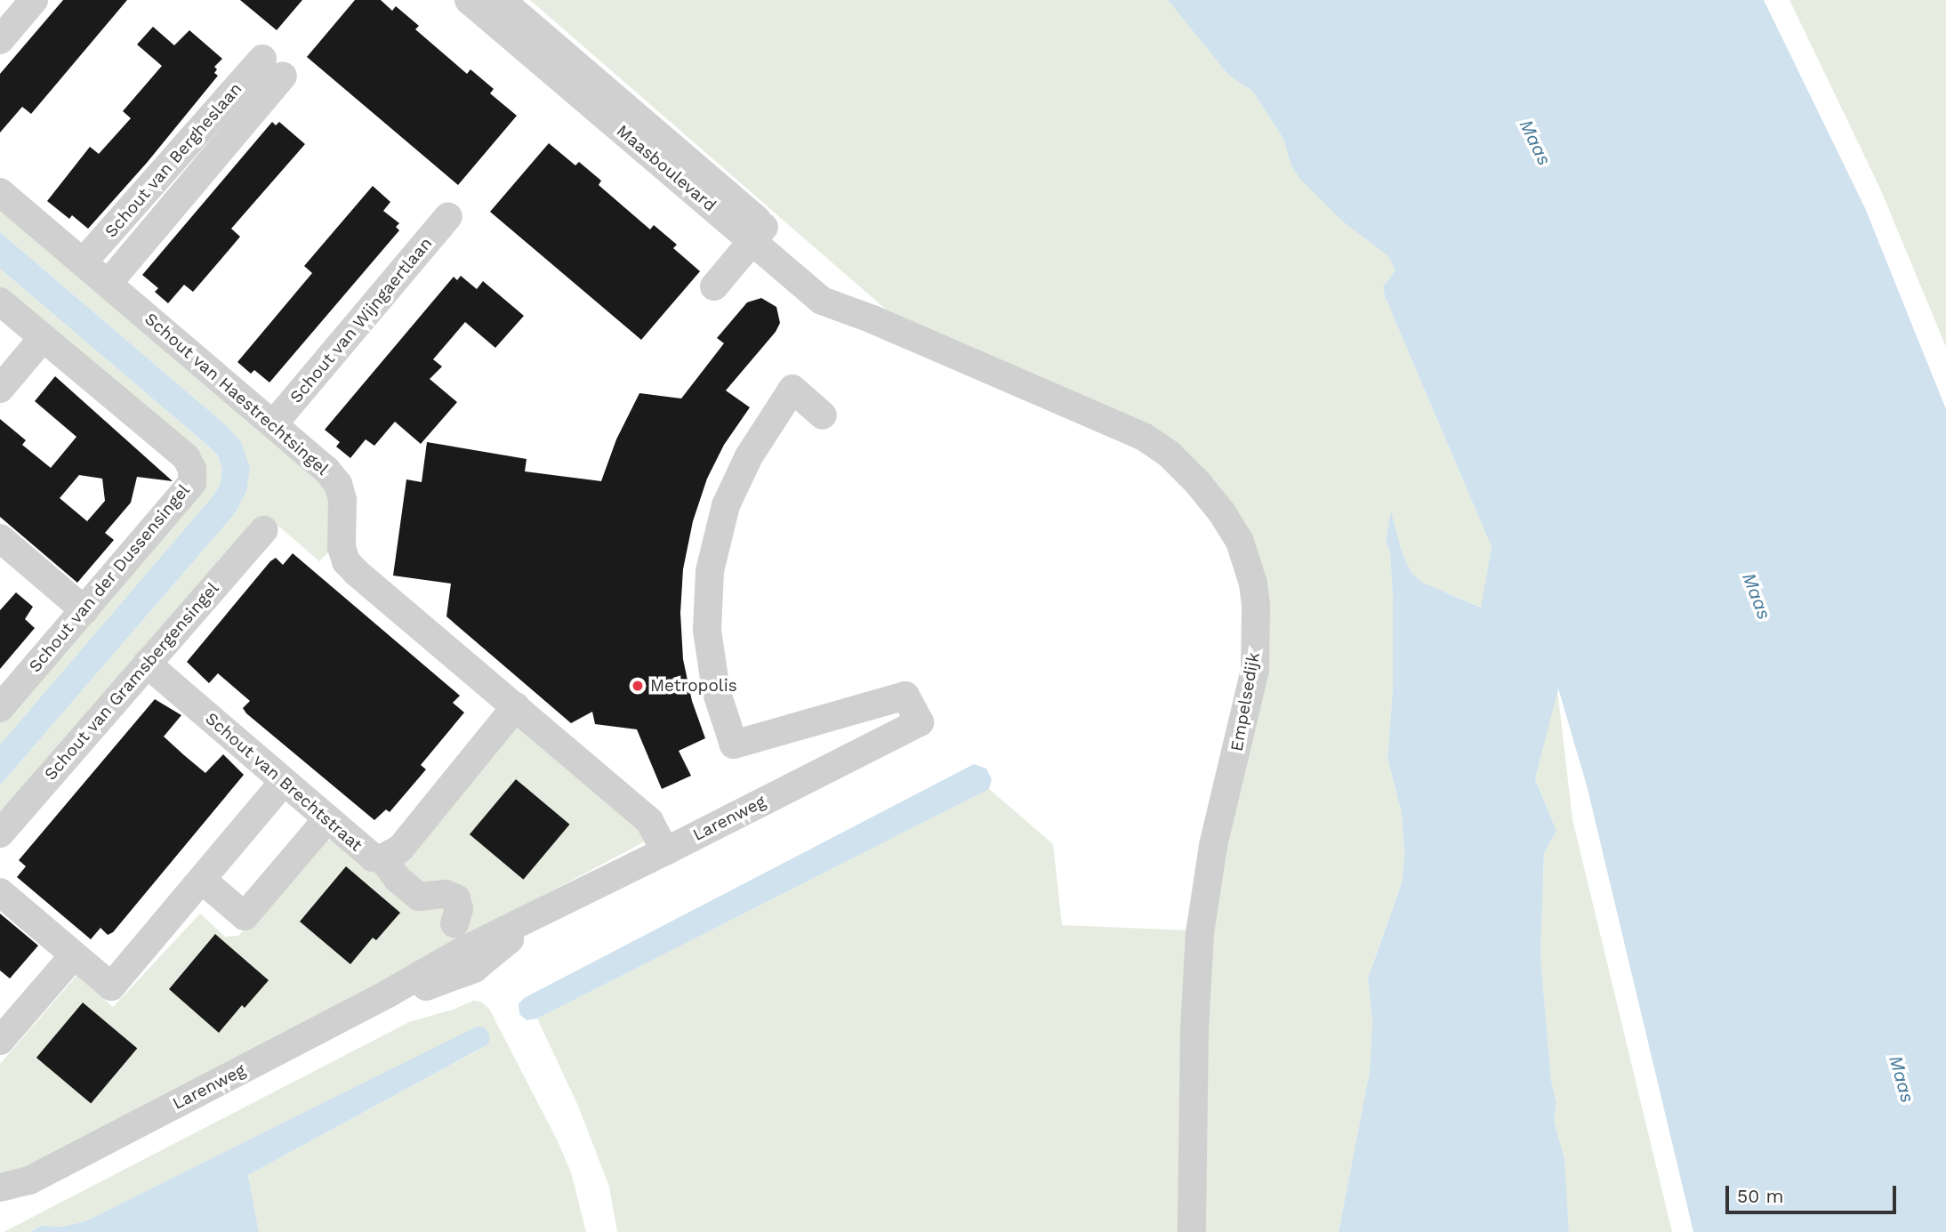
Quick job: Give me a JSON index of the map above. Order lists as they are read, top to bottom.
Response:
{
  "streets": {
    "street": [
      "Schout van Bergheslaan",
      "Maasboulevard",
      "Schout van Wijngaertlaan",
      "Schout van Haestrechtsingel",
      "Schout van der Dussensingel",
      "Schout van Gramsbergensingel",
      "Empelsedijk",
      "Schout van Brechtstraat",
      "Larenweg"
    ]
  },
  "crossings": [
    ["Schout van Bergheslaan", "Schout van Haestrechtsingel"],
    ["Maasboulevard", "Empelsedijk"],
    ["Schout van Wijngaertlaan", "Schout van Haestrechtsingel"],
    ["Schout van Haestrechtsingel", "Schout van Brechtstraat"],
    ["Schout van Haestrechtsingel", "Larenweg"],
    ["Schout van Gramsbergensingel", "Schout van Brechtstraat"]
  ],
  "water": ["Maas"],
  "places": ["Metropolis"],
  "scale_bar": "50 m"
}
